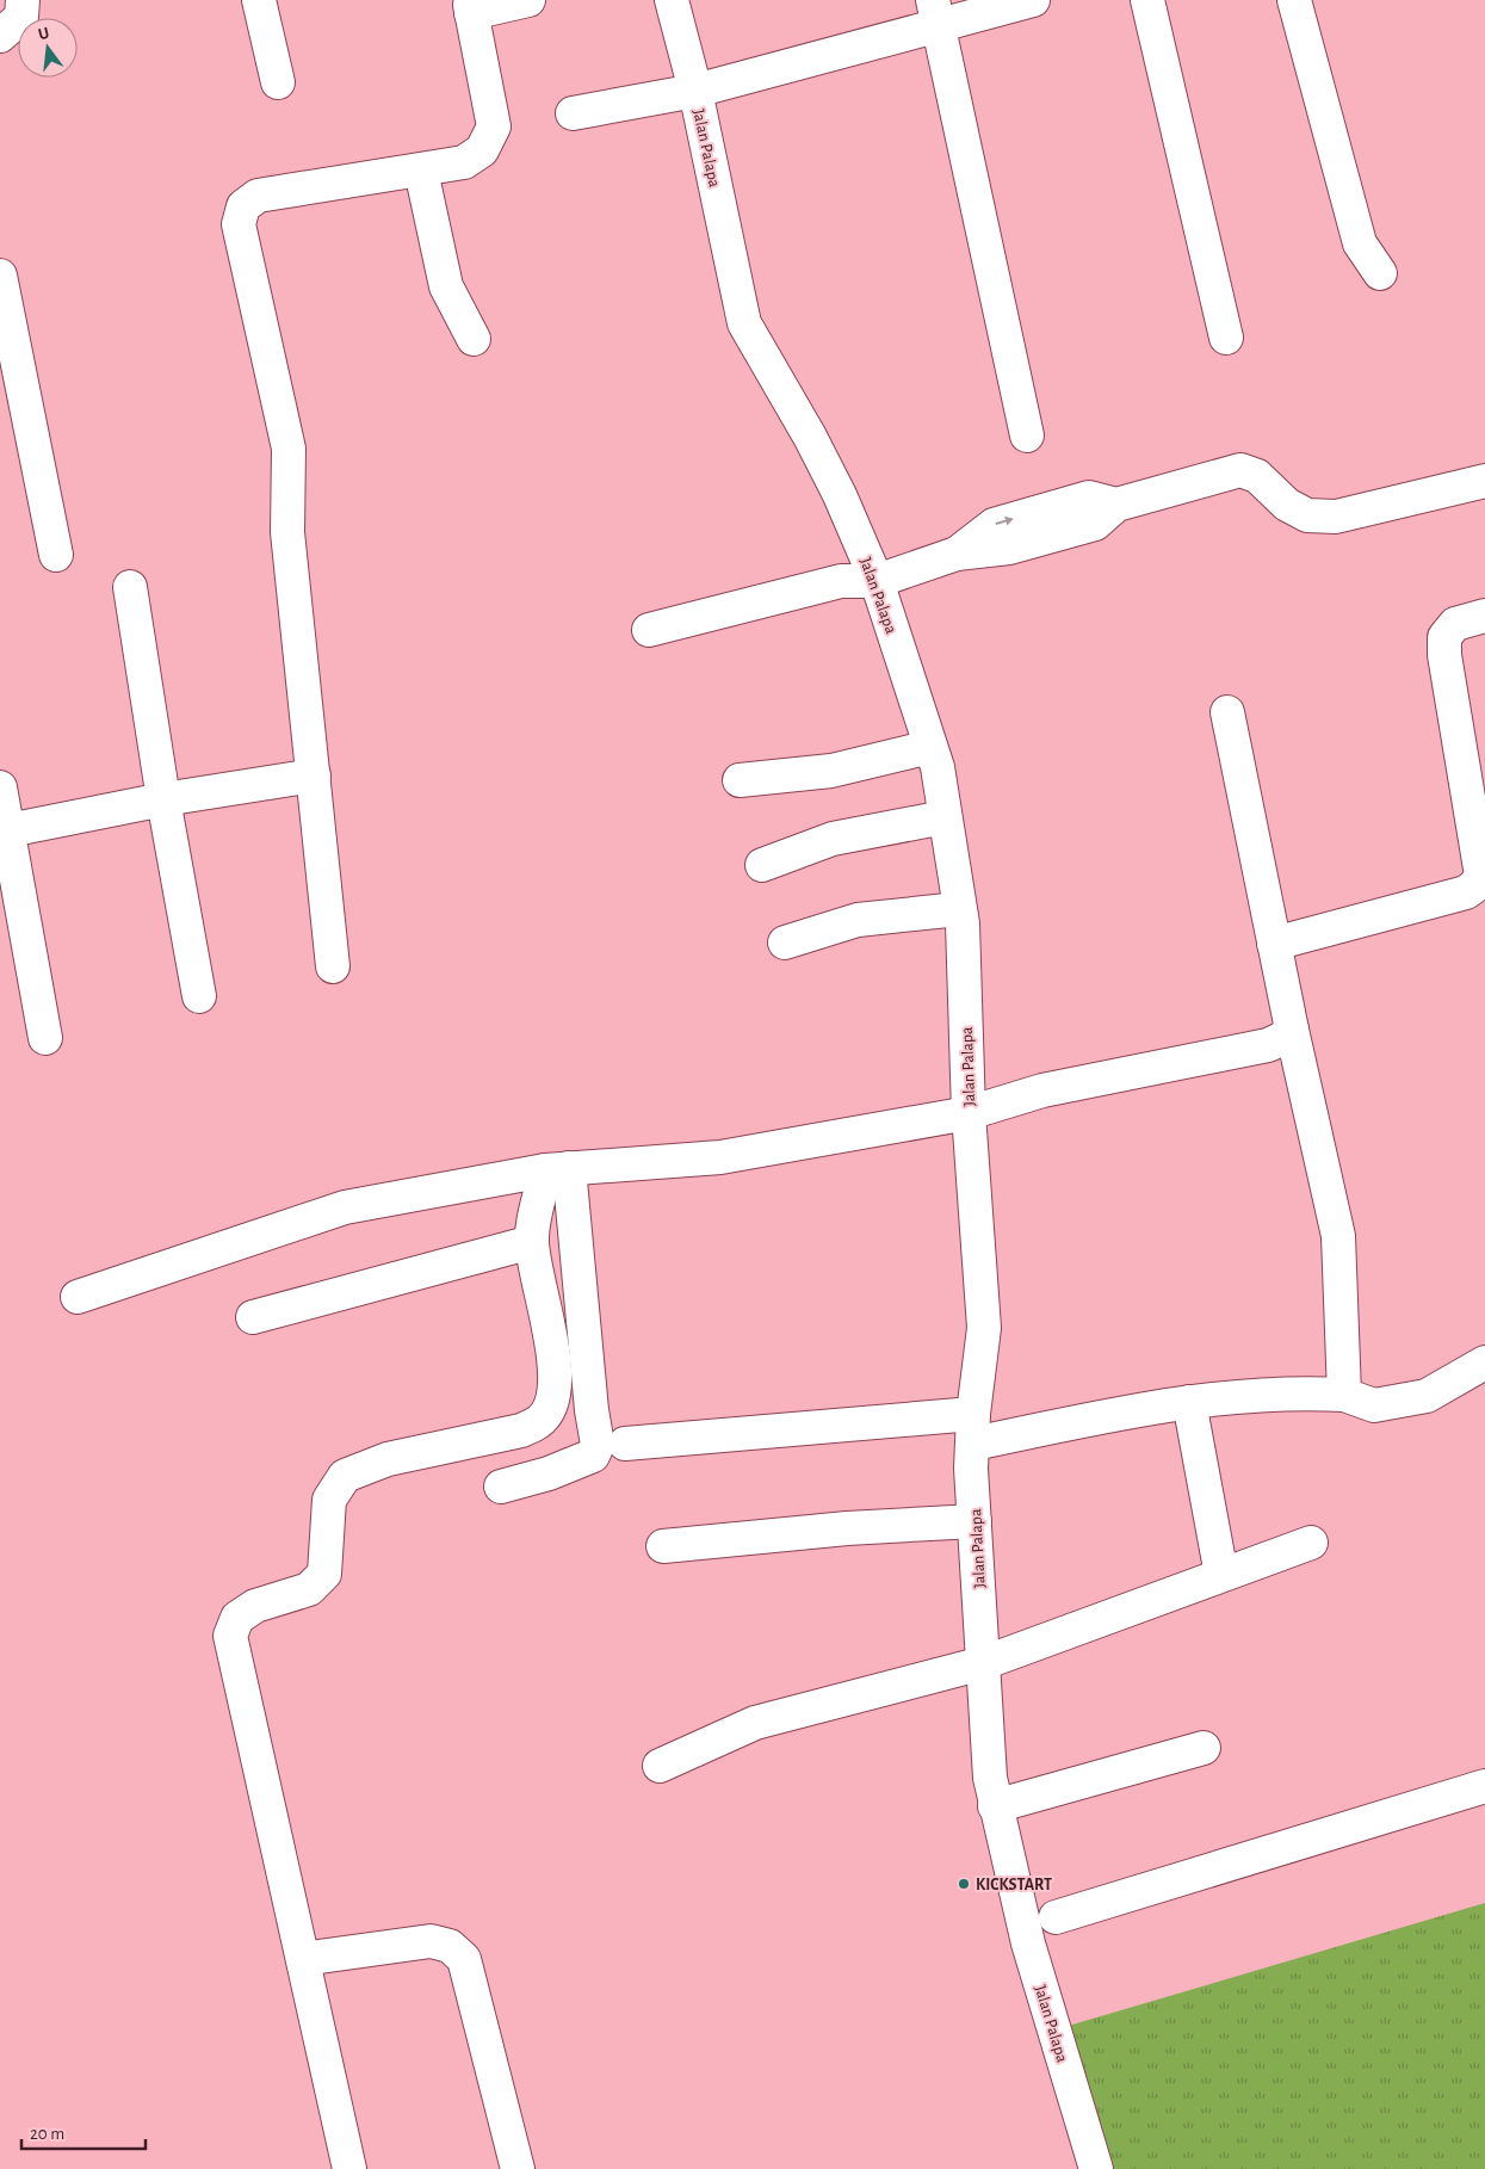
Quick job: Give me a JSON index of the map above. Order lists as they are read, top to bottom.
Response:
{
  "streets": {
    "street": ["Jalan Palapa"]
  },
  "places": ["KICKSTART"],
  "scale_bar": "20 m",
  "north": "top"
}
